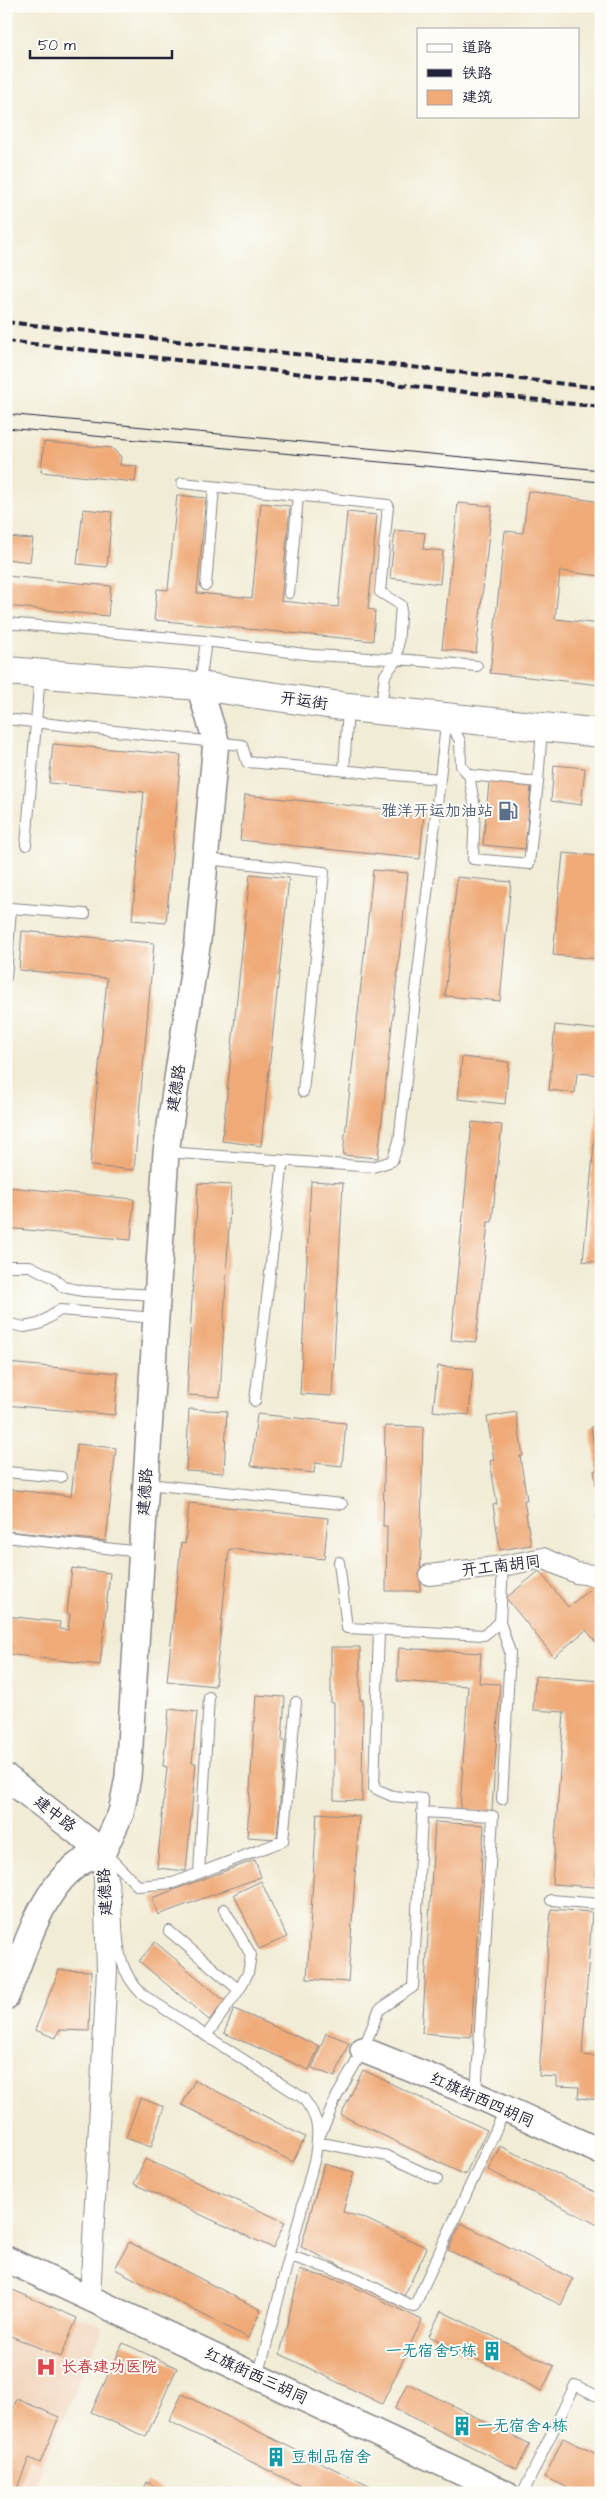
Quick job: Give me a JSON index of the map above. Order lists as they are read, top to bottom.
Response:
{
  "streets": {
    "main road": ["开运街"],
    "street": [
      "建德路",
      "开工南胡同",
      "建中路",
      "红旗街西四胡同",
      "红旗街西三胡同"
    ]
  },
  "crossings": [
    ["开运街", "建德路"],
    ["建德路", "建中路"],
    ["建德路", "红旗街西三胡同"]
  ],
  "places": {
    "fuel station": ["雅洋开运加油站"],
    "building": ["一无宿舍5栋", "一无宿舍4栋", "豆制品宿舍"],
    "hospital": ["长春建功医院"]
  },
  "legend": ["道路", "铁路", "建筑"],
  "scale_bar": "50 m"
}
